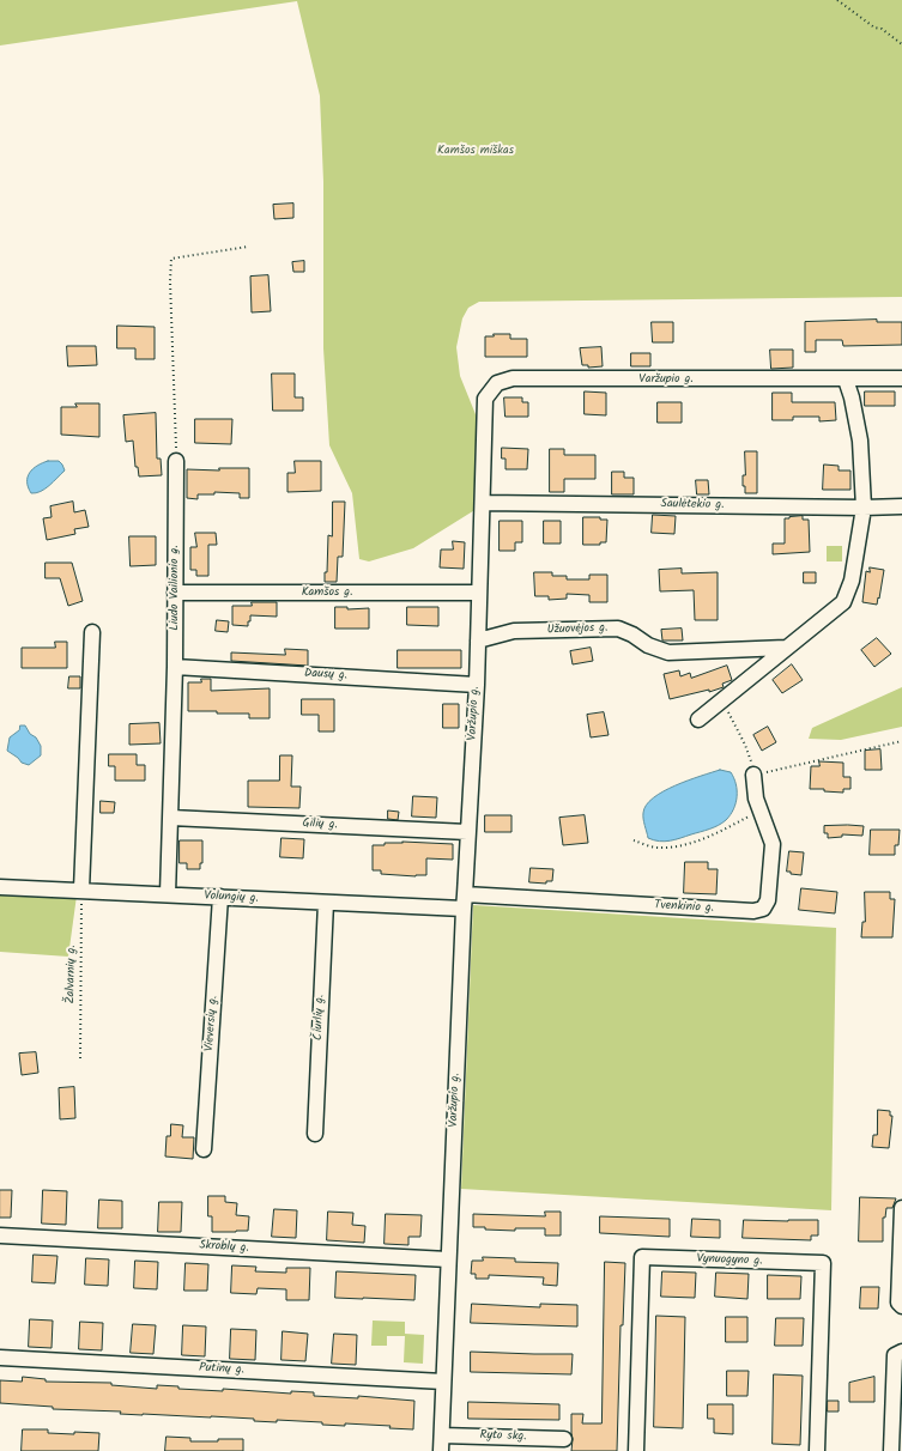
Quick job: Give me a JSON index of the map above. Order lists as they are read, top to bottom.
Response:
{
  "streets": {
    "street": [
      "Varžupio g.",
      "Saulėtekio g.",
      "Liudo Vailionio g.",
      "Kamšos g.",
      "Užuovėjos g.",
      "Dausų g.",
      "Gilių g.",
      "Volungių g.",
      "Tvenkinio g.",
      "Čiurlių g.",
      "Vieversių g.",
      "Skroblų g.",
      "Vynuogyno g.",
      "Putinų g.",
      "Ryto skg."
    ],
    "path": ["Žalvarnių g."]
  },
  "crossings": [
    ["Varžupio g.", "Saulėtekio g."],
    ["Varžupio g.", "Kamšos g."],
    ["Varžupio g.", "Užuovėjos g."],
    ["Varžupio g.", "Dausų g."],
    ["Varžupio g.", "Gilių g."],
    ["Varžupio g.", "Volungių g."],
    ["Varžupio g.", "Tvenkinio g."],
    ["Varžupio g.", "Skroblų g."],
    ["Varžupio g.", "Putinų g."],
    ["Varžupio g.", "Ryto skg."],
    ["Liudo Vailionio g.", "Kamšos g."],
    ["Liudo Vailionio g.", "Dausų g."],
    ["Liudo Vailionio g.", "Gilių g."],
    ["Liudo Vailionio g.", "Volungių g."],
    ["Volungių g.", "Tvenkinio g."],
    ["Volungių g.", "Žalvarnių g."],
    ["Volungių g.", "Čiurlių g."],
    ["Volungių g.", "Vieversių g."]
  ],
  "parks": ["Kamšos miškas"]
}
